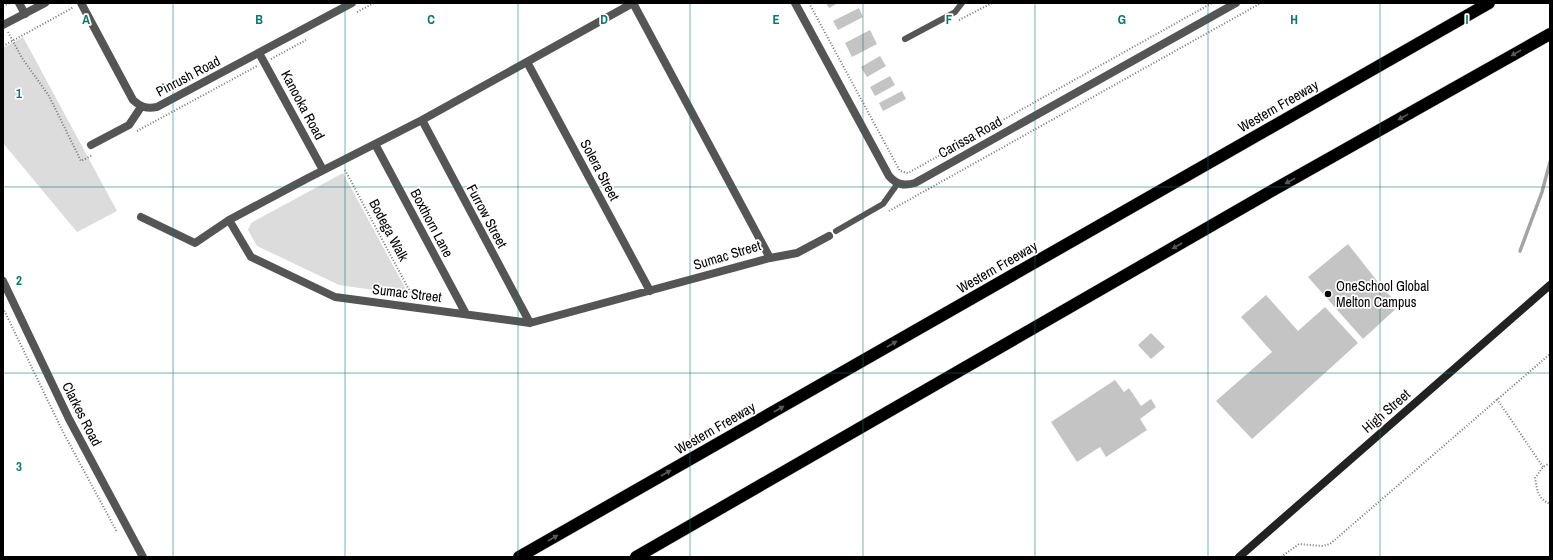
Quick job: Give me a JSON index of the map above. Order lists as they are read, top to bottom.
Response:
{
  "streets": {
    "highway": ["Western Freeway"],
    "main road": ["High Street"],
    "street": [
      "Pinrush Road",
      "Kanooka Road",
      "Carissa Road",
      "Solera Street",
      "Furrow Street",
      "Boxthorn Lane",
      "Sumac Street",
      "Clarkes Road"
    ],
    "path": ["Bodega Walk"]
  },
  "crossings": [
    ["Pinrush Road", "Kanooka Road"],
    ["Kanooka Road", "Sumac Street"],
    ["Solera Street", "Sumac Street"],
    ["Furrow Street", "Sumac Street"],
    ["Boxthorn Lane", "Sumac Street"],
    ["Bodega Walk", "Sumac Street"]
  ],
  "places": ["OneSchool Global Melton Campus"],
  "grid": {
    "columns": [
      "A",
      "B",
      "C",
      "D",
      "E",
      "F",
      "G",
      "H",
      "I"
    ],
    "rows": ["1", "2", "3"]
  }
}
